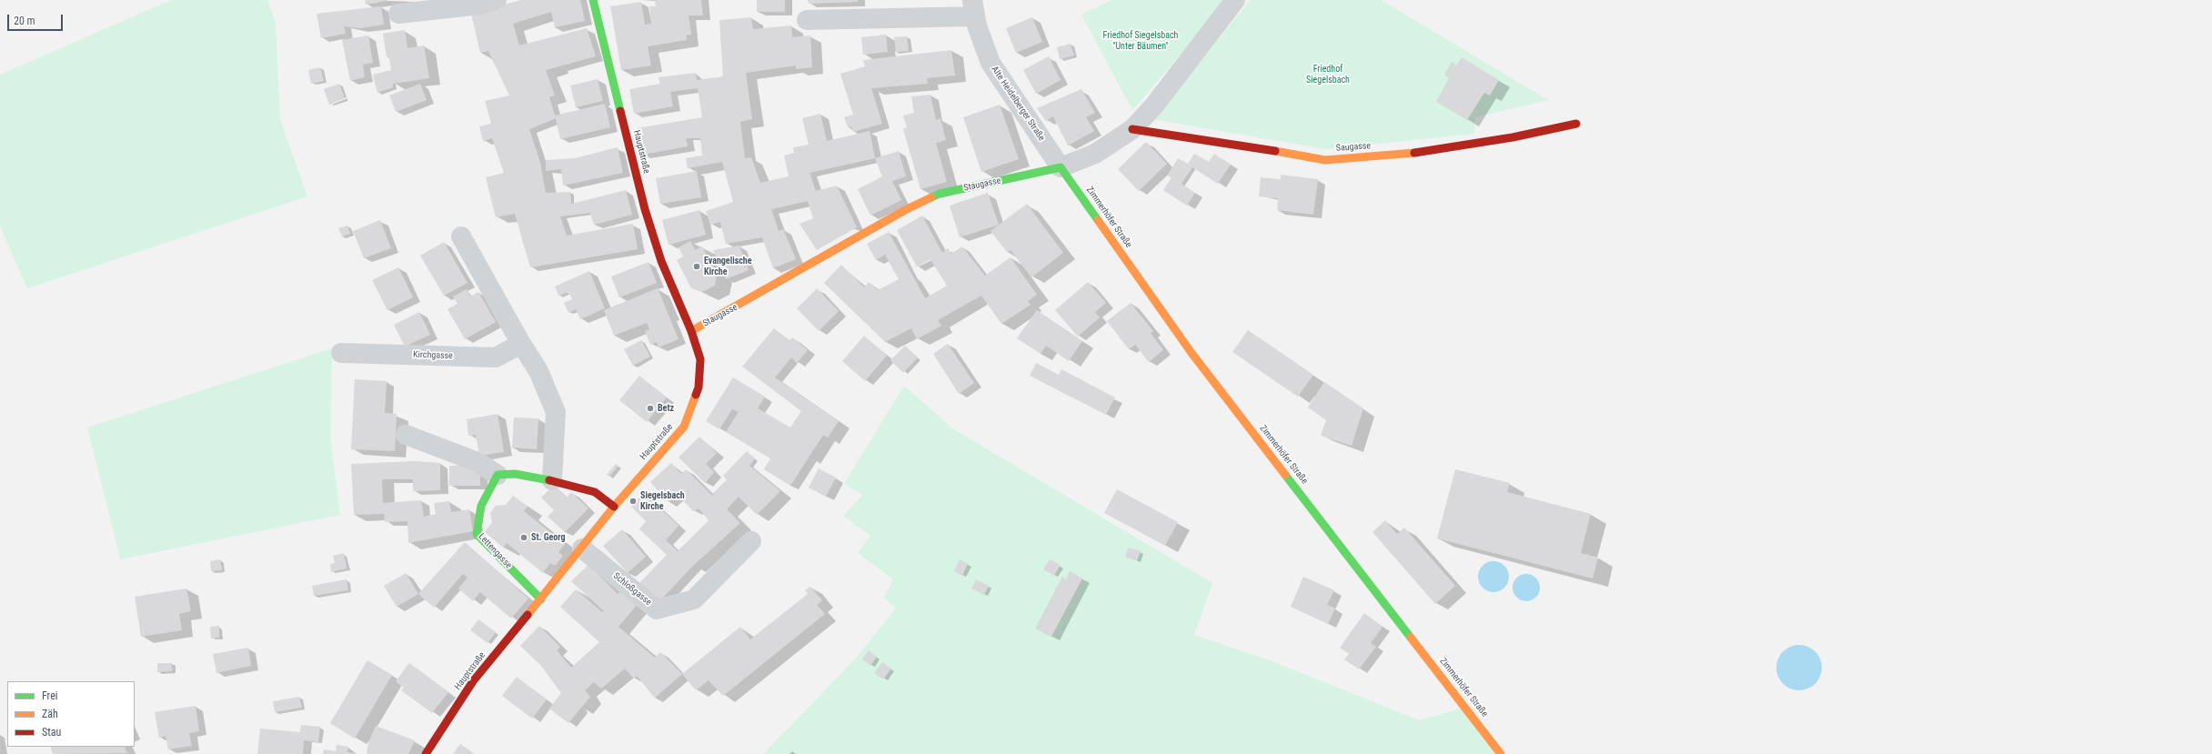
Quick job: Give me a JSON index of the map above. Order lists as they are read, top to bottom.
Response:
{
  "streets": {
    "street": [
      "Alte Heidelberger Straße",
      "Saugasse",
      "Hauptstraße",
      "Staugasse",
      "Zimmerhöfer Straße",
      "Kirchgasse",
      "Lettengasse",
      "Schloßgasse"
    ]
  },
  "crossings": [
    ["Alte Heidelberger Straße", "Staugasse"],
    ["Alte Heidelberger Straße", "Zimmerhöfer Straße"],
    ["Saugasse", "Staugasse"],
    ["Hauptstraße", "Staugasse"],
    ["Hauptstraße", "Lettengasse"],
    ["Hauptstraße", "Schloßgasse"],
    ["Staugasse", "Zimmerhöfer Straße"]
  ],
  "parks": ["Friedhof Siegelsbach \"Unter Bäumen\"", "Friedhof Siegelsbach"],
  "places": [
    "Evangelische Kirche",
    "Betz",
    "Siegelsbach Kirche",
    "St. Georg"
  ],
  "legend": ["Frei", "Zäh", "Stau"],
  "scale_bar": "20 m"
}
